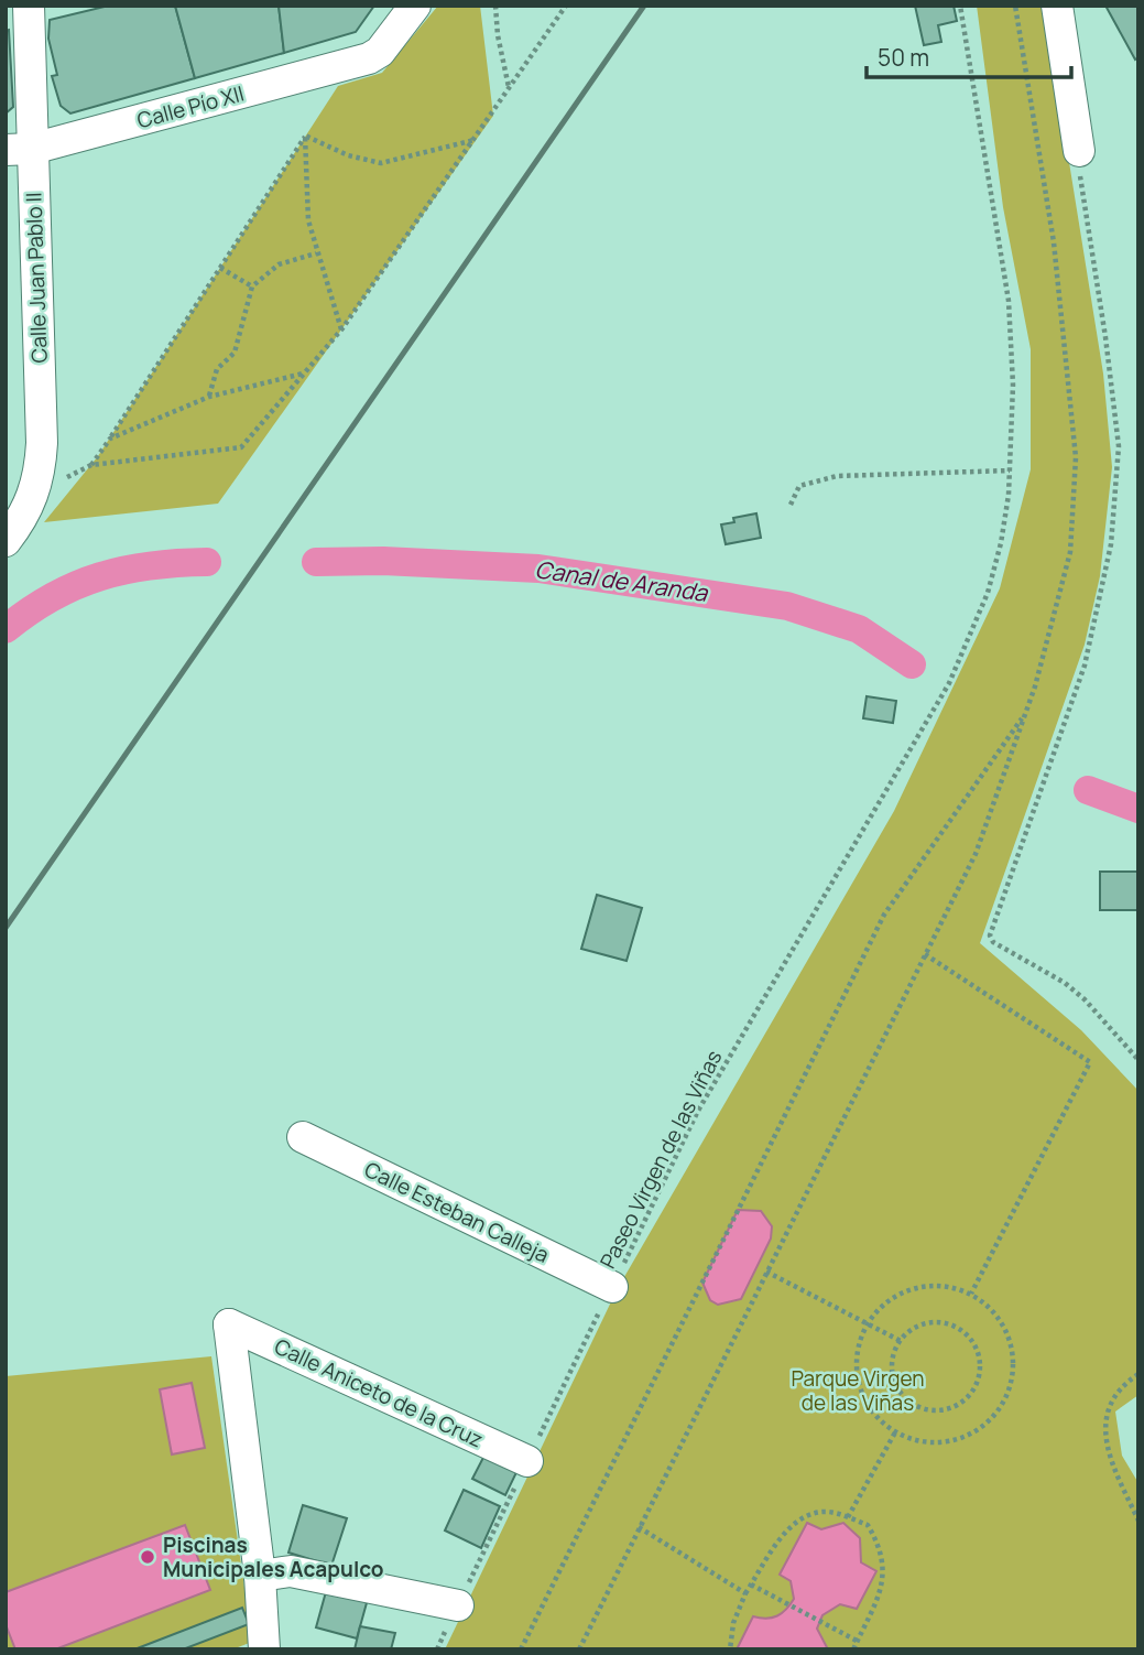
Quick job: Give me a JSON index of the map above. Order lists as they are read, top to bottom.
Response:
{
  "streets": {
    "street": [
      "Calle Pío XII",
      "Calle Juan Pablo II",
      "Calle Esteban Calleja",
      "Calle Aniceto de la Cruz"
    ],
    "path": ["Paseo Virgen de las Viñas"]
  },
  "crossings": [
    ["Calle Pío XII", "Calle Juan Pablo II"],
    ["Paseo Virgen de las Viñas", "Calle Esteban Calleja"],
    ["Paseo Virgen de las Viñas", "Calle Aniceto de la Cruz"]
  ],
  "water": ["Canal de Aranda"],
  "parks": ["Parque Virgen de las Viñas"],
  "places": ["Piscinas Municipales Acapulco"],
  "scale_bar": "50 m"
}
